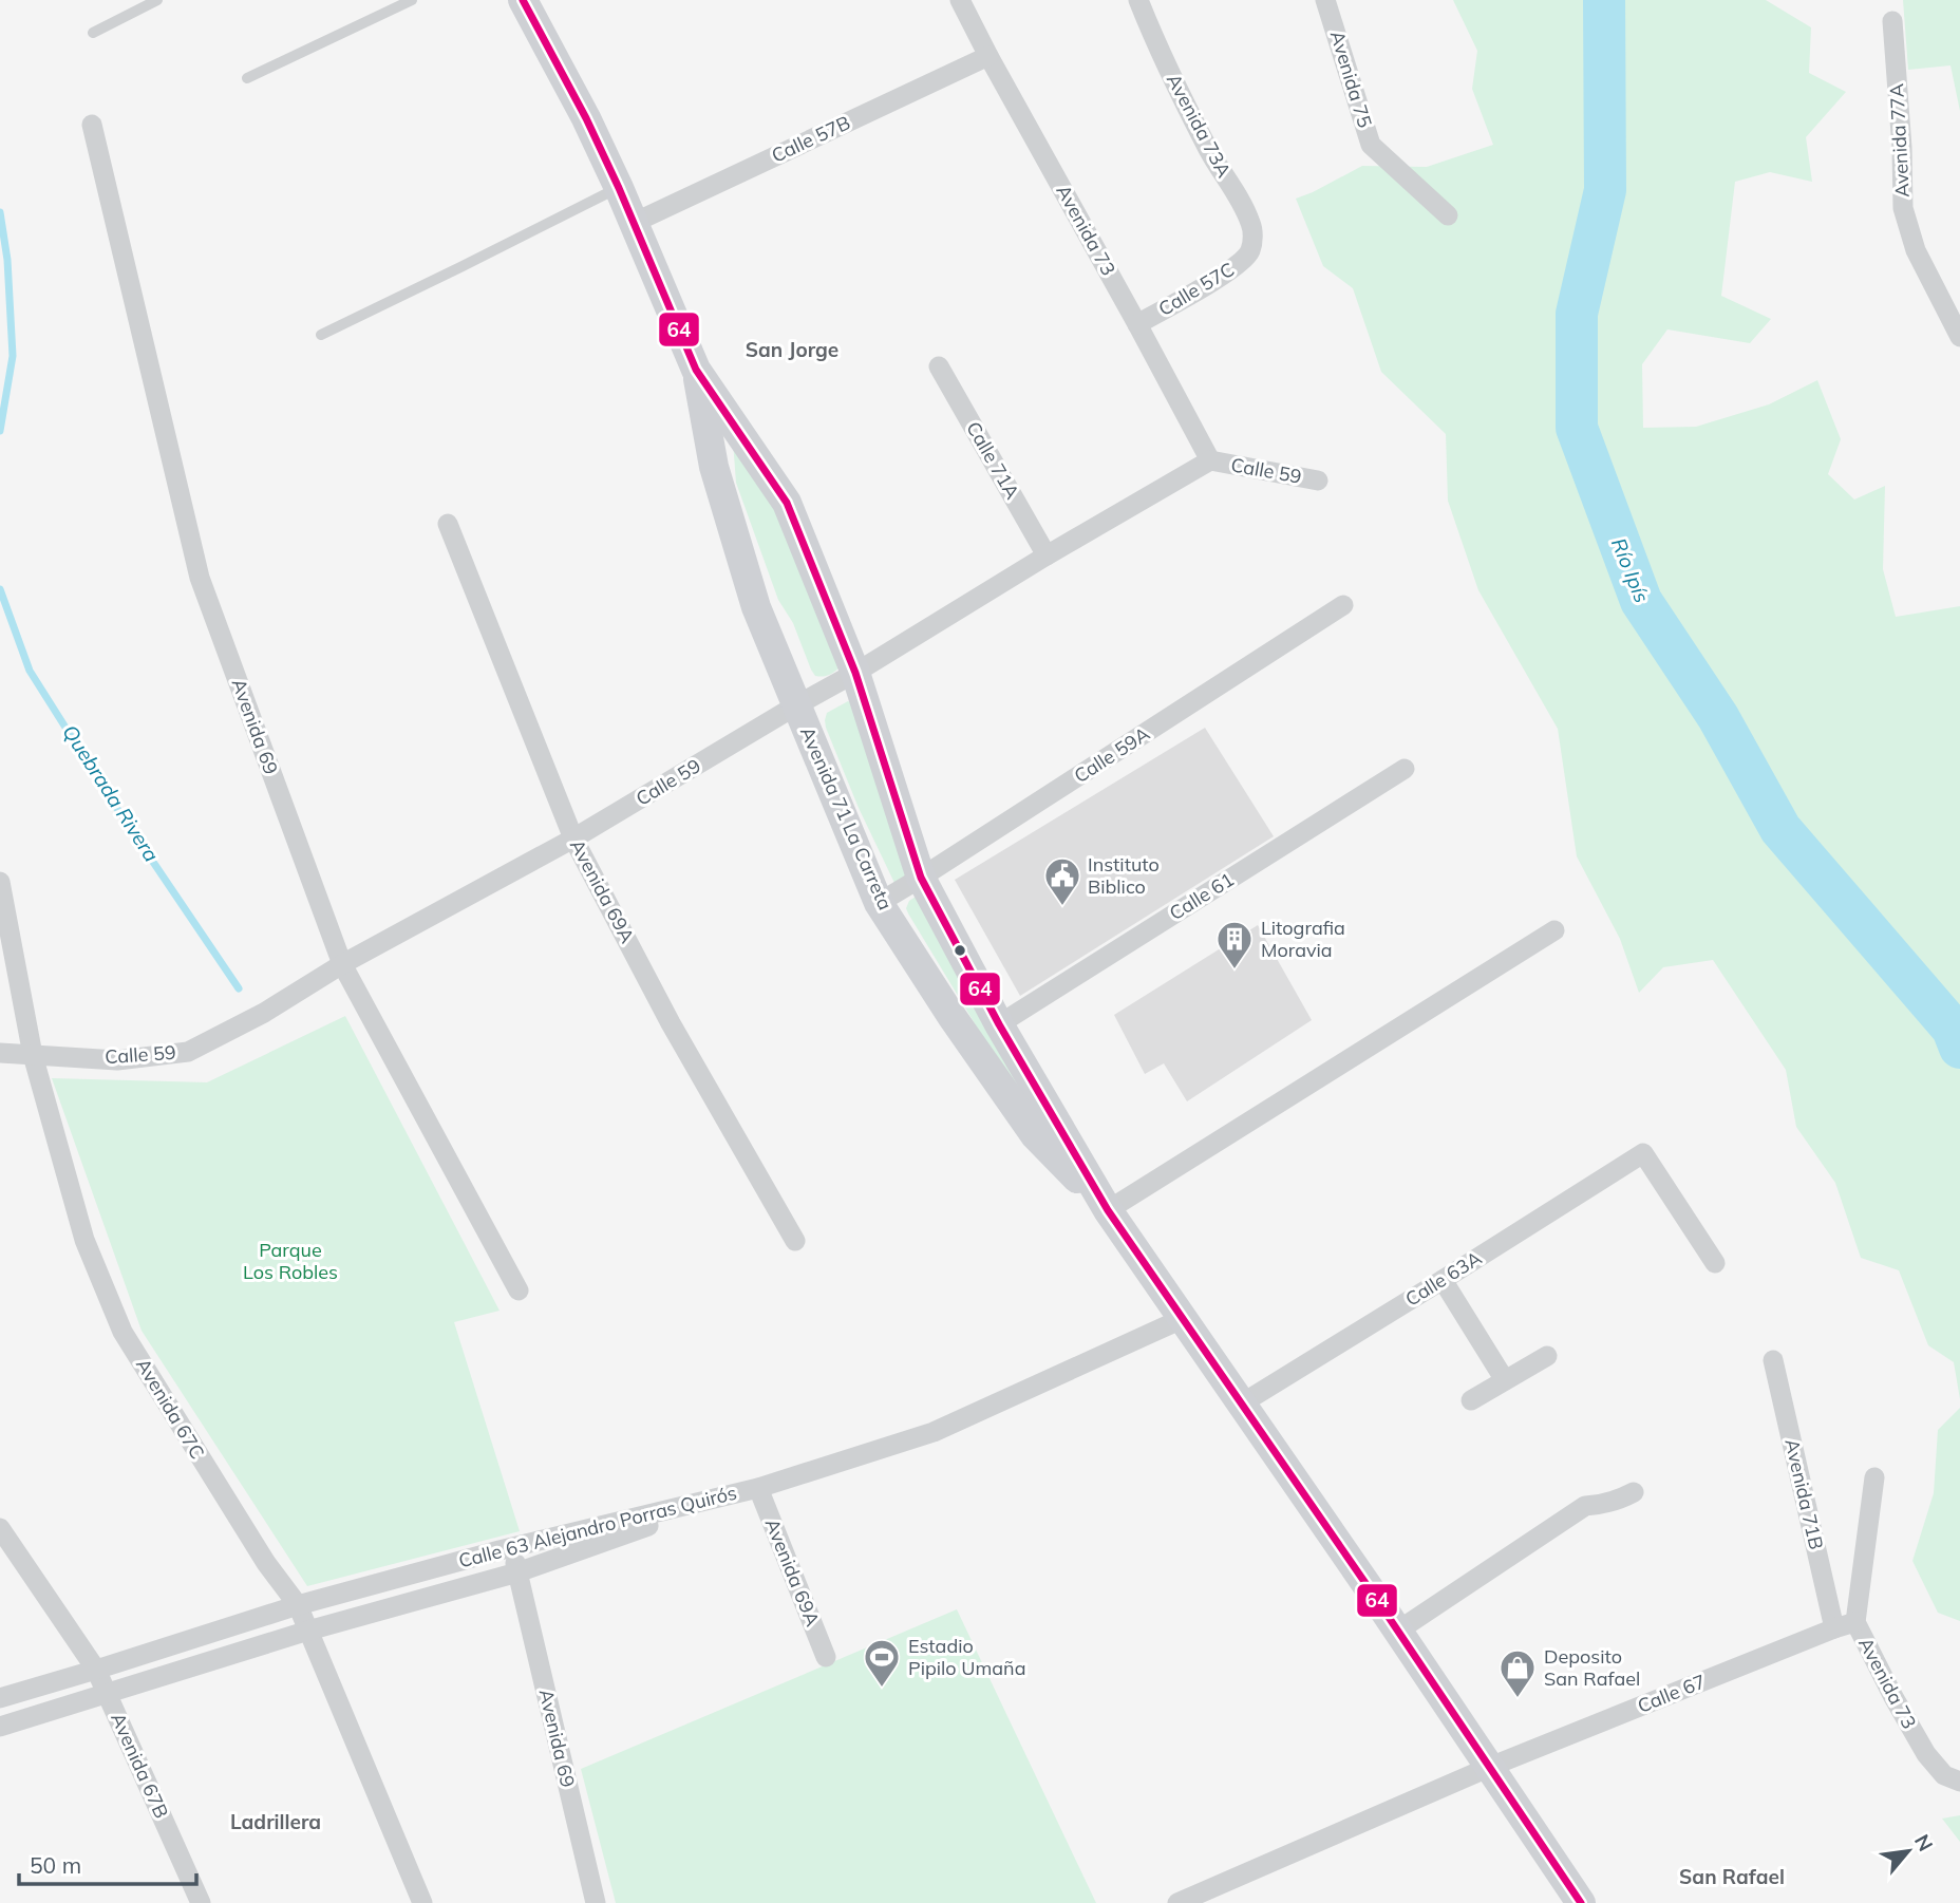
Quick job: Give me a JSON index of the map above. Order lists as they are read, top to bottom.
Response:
{
  "streets": {
    "street": [
      "Avenida 75",
      "Avenida 73A",
      "Calle 57B",
      "Avenida 77A",
      "Avenida 73",
      "Calle 57C",
      "Calle 71A",
      "Calle 59",
      "Avenida 69",
      "Calle 59A",
      "Avenida 71 La Carreta",
      "Avenida 69A",
      "Calle 61",
      "Calle 63A",
      "Avenida 67C",
      "Avenida 71B",
      "Calle 63 Alejandro Porras Quirós",
      "Calle 67",
      "Avenida 67B"
    ]
  },
  "crossings": [
    ["Avenida 73A", "Calle 57C"],
    ["Calle 57B", "Avenida 73"],
    ["Calle 57B", "Avenida 71 La Carreta"],
    ["Avenida 73", "Calle 57C"],
    ["Avenida 73", "Calle 59"],
    ["Avenida 73", "Calle 67"],
    ["Calle 71A", "Calle 59"],
    ["Calle 59", "Avenida 69"],
    ["Calle 59", "Avenida 71 La Carreta"],
    ["Calle 59", "Avenida 69A"],
    ["Calle 59", "Avenida 67C"],
    ["Avenida 69", "Calle 63 Alejandro Porras Quirós"],
    ["Calle 59A", "Avenida 71 La Carreta"],
    ["Avenida 71 La Carreta", "Calle 61"],
    ["Avenida 71 La Carreta", "Calle 63A"],
    ["Avenida 71 La Carreta", "Calle 63 Alejandro Porras Quirós"],
    ["Avenida 71 La Carreta", "Calle 67"],
    ["Avenida 69A", "Calle 63 Alejandro Porras Quirós"],
    ["Avenida 67C", "Calle 63 Alejandro Porras Quirós"],
    ["Avenida 71B", "Calle 67"],
    ["Calle 63 Alejandro Porras Quirós", "Avenida 67B"]
  ],
  "districts": ["San Jorge", "Ladrillera", "San Rafael"],
  "water": ["Río Ipís", "Quebrada Rivera"],
  "parks": ["Parque Los Robles"],
  "places": {
    "public building": ["Instituto Biblico"],
    "building": ["Litografia Moravia"],
    "sports": ["Estadio Pipilo Umaña"],
    "shop": ["Deposito San Rafael"]
  },
  "lines": ["transit line 64"],
  "scale_bar": "50 m",
  "north": "top right"
}
